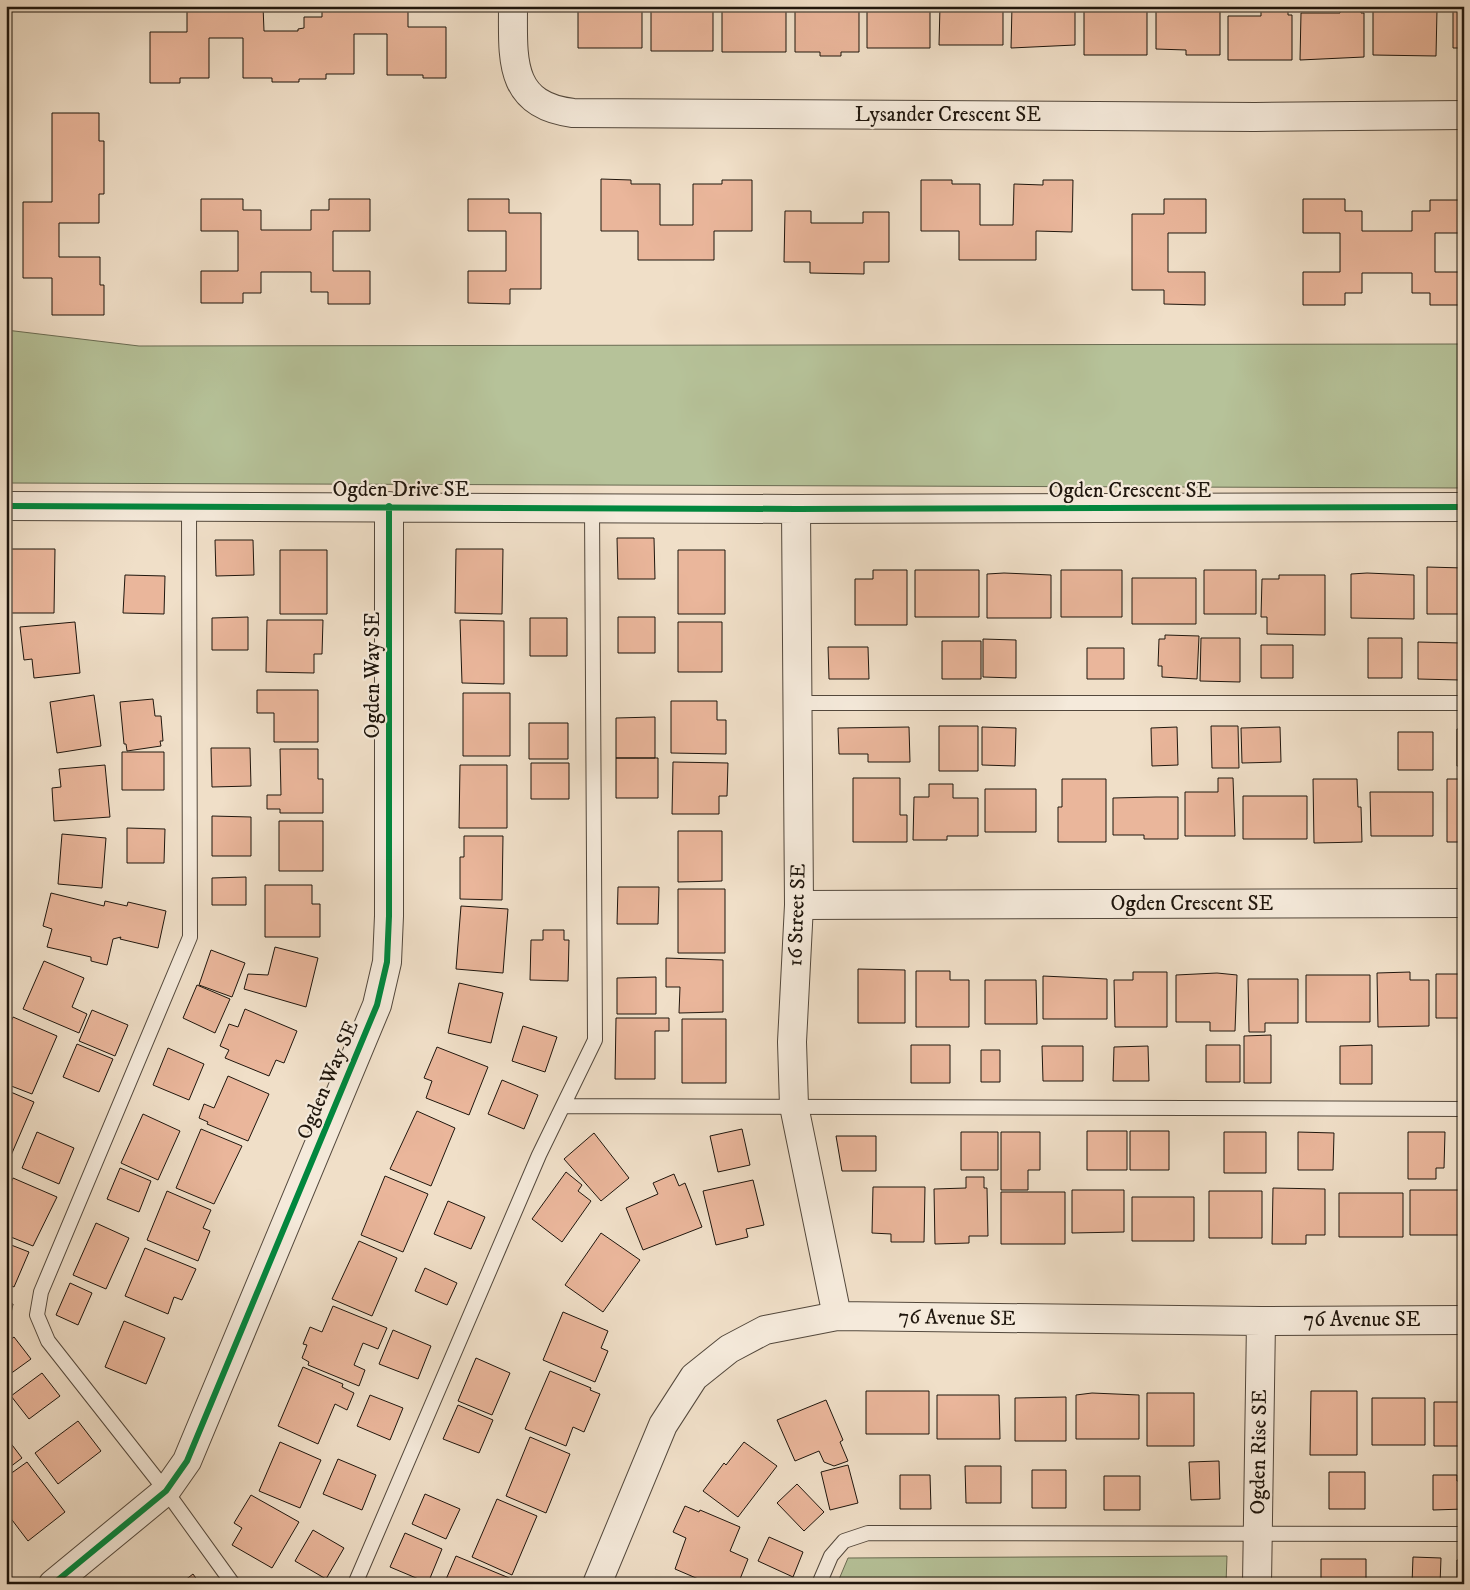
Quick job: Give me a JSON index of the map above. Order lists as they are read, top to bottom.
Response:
{
  "streets": {
    "street": [
      "Lysander Crescent SE",
      "Ogden Drive SE",
      "Ogden Crescent SE",
      "Ogden Way SE",
      "16 Street SE",
      "76 Avenue SE",
      "Ogden Rise SE"
    ]
  },
  "crossings": [
    ["Ogden Drive SE", "Ogden Crescent SE"],
    ["Ogden Drive SE", "Ogden Way SE"],
    ["Ogden Drive SE", "16 Street SE"],
    ["Ogden Crescent SE", "16 Street SE"],
    ["16 Street SE", "76 Avenue SE"],
    ["76 Avenue SE", "Ogden Rise SE"]
  ]
}
